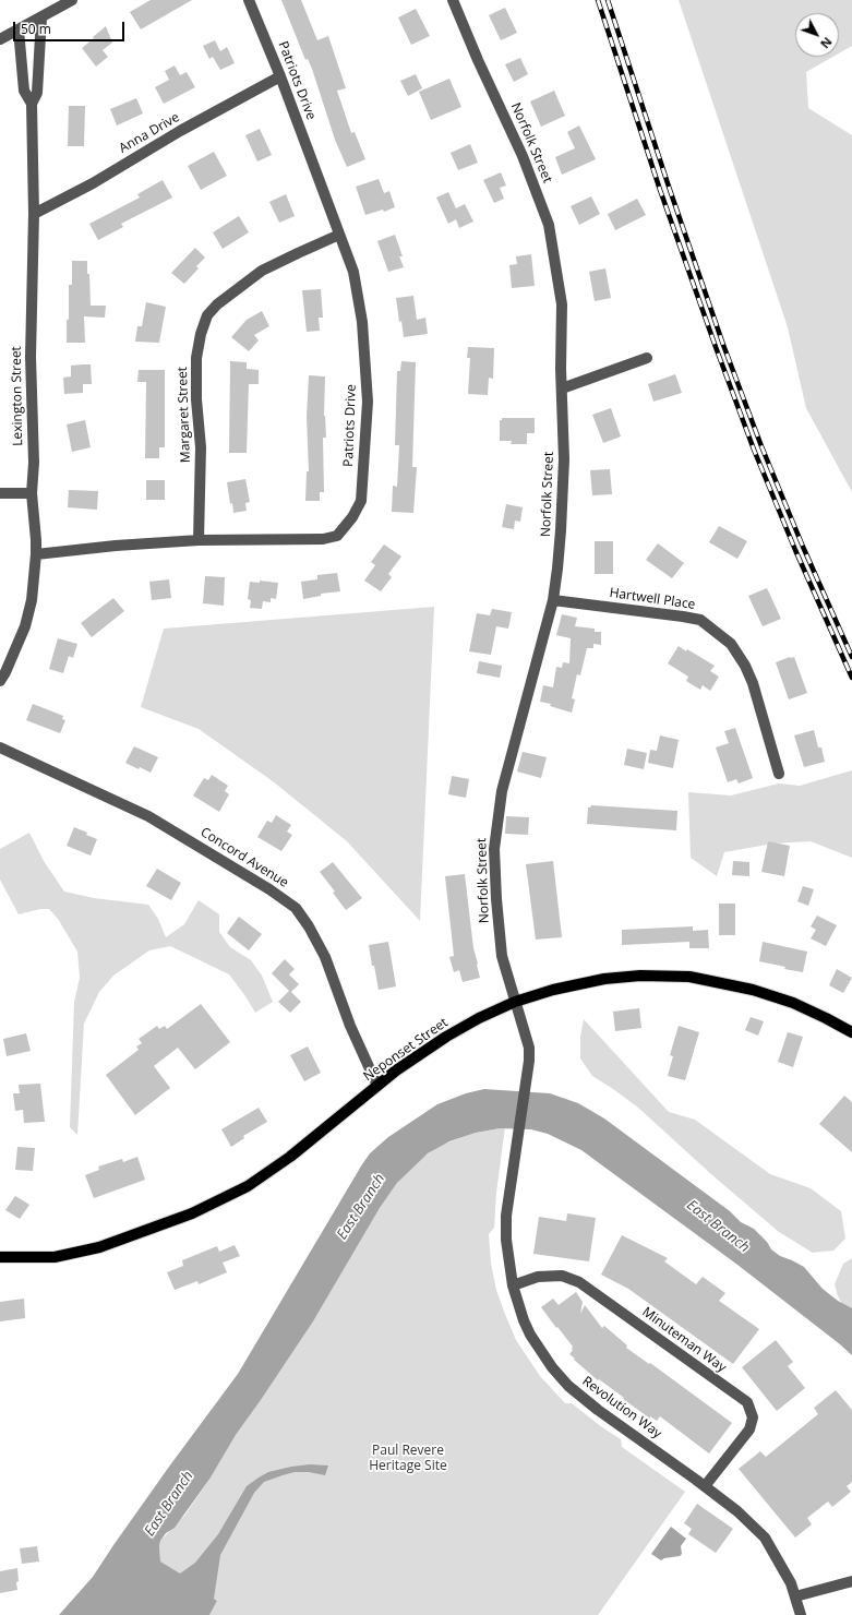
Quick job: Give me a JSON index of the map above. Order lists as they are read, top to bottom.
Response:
{
  "streets": {
    "main road": ["Neponset Street"],
    "street": [
      "Patriots Drive",
      "Anna Drive",
      "Norfolk Street",
      "Lexington Street",
      "Margaret Street",
      "Hartwell Place",
      "Concord Avenue",
      "Minuteman Way",
      "Revolution Way"
    ]
  },
  "crossings": [
    ["Patriots Drive", "Anna Drive"],
    ["Patriots Drive", "Lexington Street"],
    ["Patriots Drive", "Margaret Street"],
    ["Anna Drive", "Lexington Street"],
    ["Norfolk Street", "Hartwell Place"],
    ["Norfolk Street", "Neponset Street"],
    ["Norfolk Street", "Revolution Way"],
    ["Concord Avenue", "Neponset Street"],
    ["Neponset Street", "Revolution Way"],
    ["Minuteman Way", "Revolution Way"]
  ],
  "water": ["East Branch"],
  "parks": ["Paul Revere Heritage Site"],
  "scale_bar": "50 m",
  "north": "bottom right"
}
